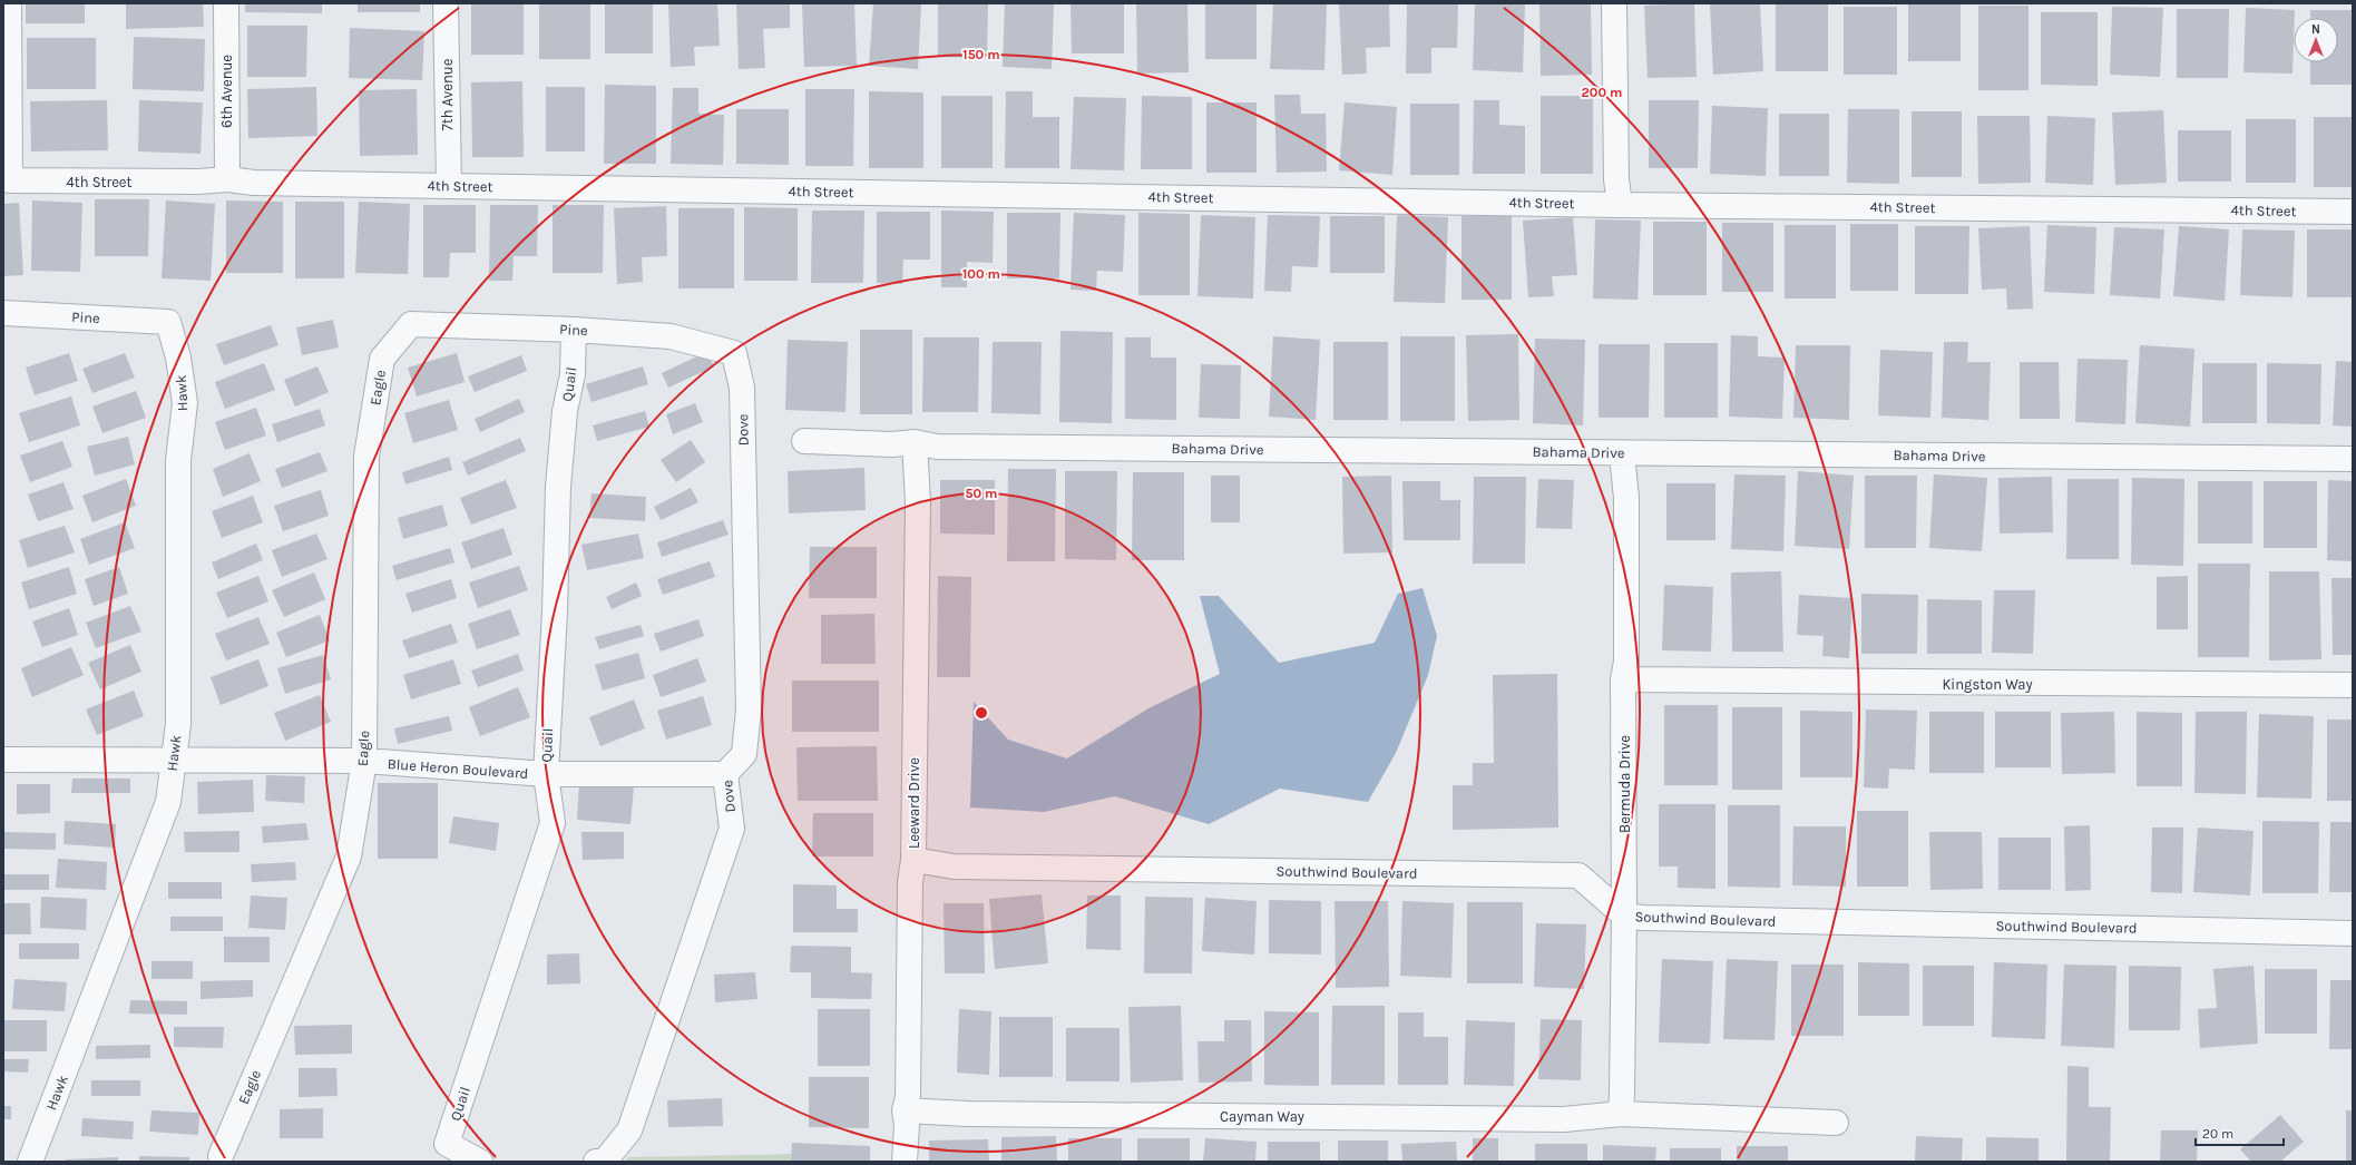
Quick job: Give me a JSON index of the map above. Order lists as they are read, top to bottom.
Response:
{
  "streets": {
    "street": [
      "6th Avenue",
      "7th Avenue",
      "4th Street",
      "Pine",
      "Quail",
      "Eagle",
      "Hawk",
      "Dove",
      "Bahama Drive",
      "Kingston Way",
      "Blue Heron Boulevard",
      "Bermuda Drive",
      "Leeward Drive",
      "Southwind Boulevard",
      "Cayman Way"
    ]
  },
  "crossings": [
    ["6th Avenue", "4th Street"],
    ["7th Avenue", "4th Street"],
    ["Pine", "Quail"],
    ["Pine", "Eagle"],
    ["Pine", "Hawk"],
    ["Pine", "Dove"],
    ["Quail", "Blue Heron Boulevard"],
    ["Eagle", "Blue Heron Boulevard"],
    ["Hawk", "Blue Heron Boulevard"],
    ["Dove", "Blue Heron Boulevard"],
    ["Bahama Drive", "Bermuda Drive"],
    ["Bahama Drive", "Leeward Drive"],
    ["Kingston Way", "Bermuda Drive"],
    ["Bermuda Drive", "Southwind Boulevard"],
    ["Bermuda Drive", "Cayman Way"],
    ["Leeward Drive", "Southwind Boulevard"],
    ["Leeward Drive", "Cayman Way"]
  ],
  "scale_bar": "20 m",
  "north": "top",
  "rings": [
    "150 m",
    "200 m",
    "100 m",
    "50 m"
  ]
}
